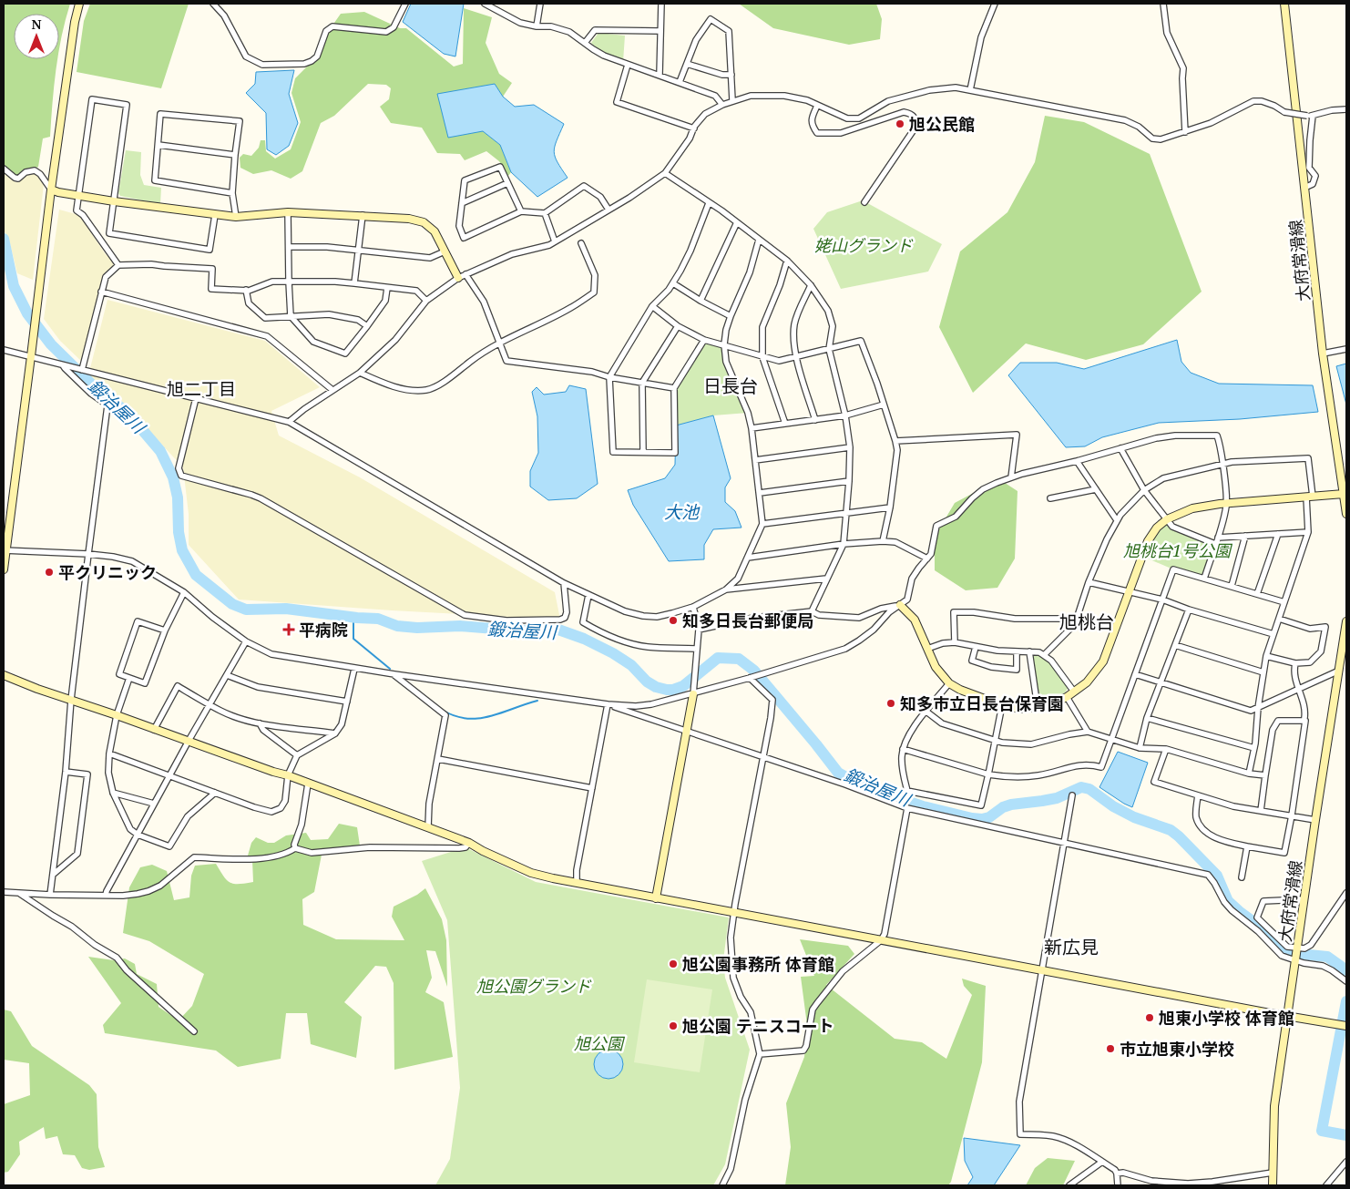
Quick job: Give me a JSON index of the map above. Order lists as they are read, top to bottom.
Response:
{
  "streets": {
    "street": ["大府常滑線"]
  },
  "districts": [
    "日長台",
    "旭二丁目",
    "旭桃台",
    "新広見"
  ],
  "water": ["鍛治屋川", "大池"],
  "parks": [
    "姥山グランド",
    "旭桃台1号公園",
    "旭公園グランド",
    "旭公園"
  ],
  "places": {
    "other": [
      "旭公民館",
      "平クリニック",
      "知多日長台郵便局",
      "知多市立日長台保育園",
      "旭公園事務所 体育館",
      "旭東小学校 体育館",
      "旭公園 テニスコート",
      "市立旭東小学校"
    ],
    "health": ["平病院"]
  },
  "north": "top"
}
